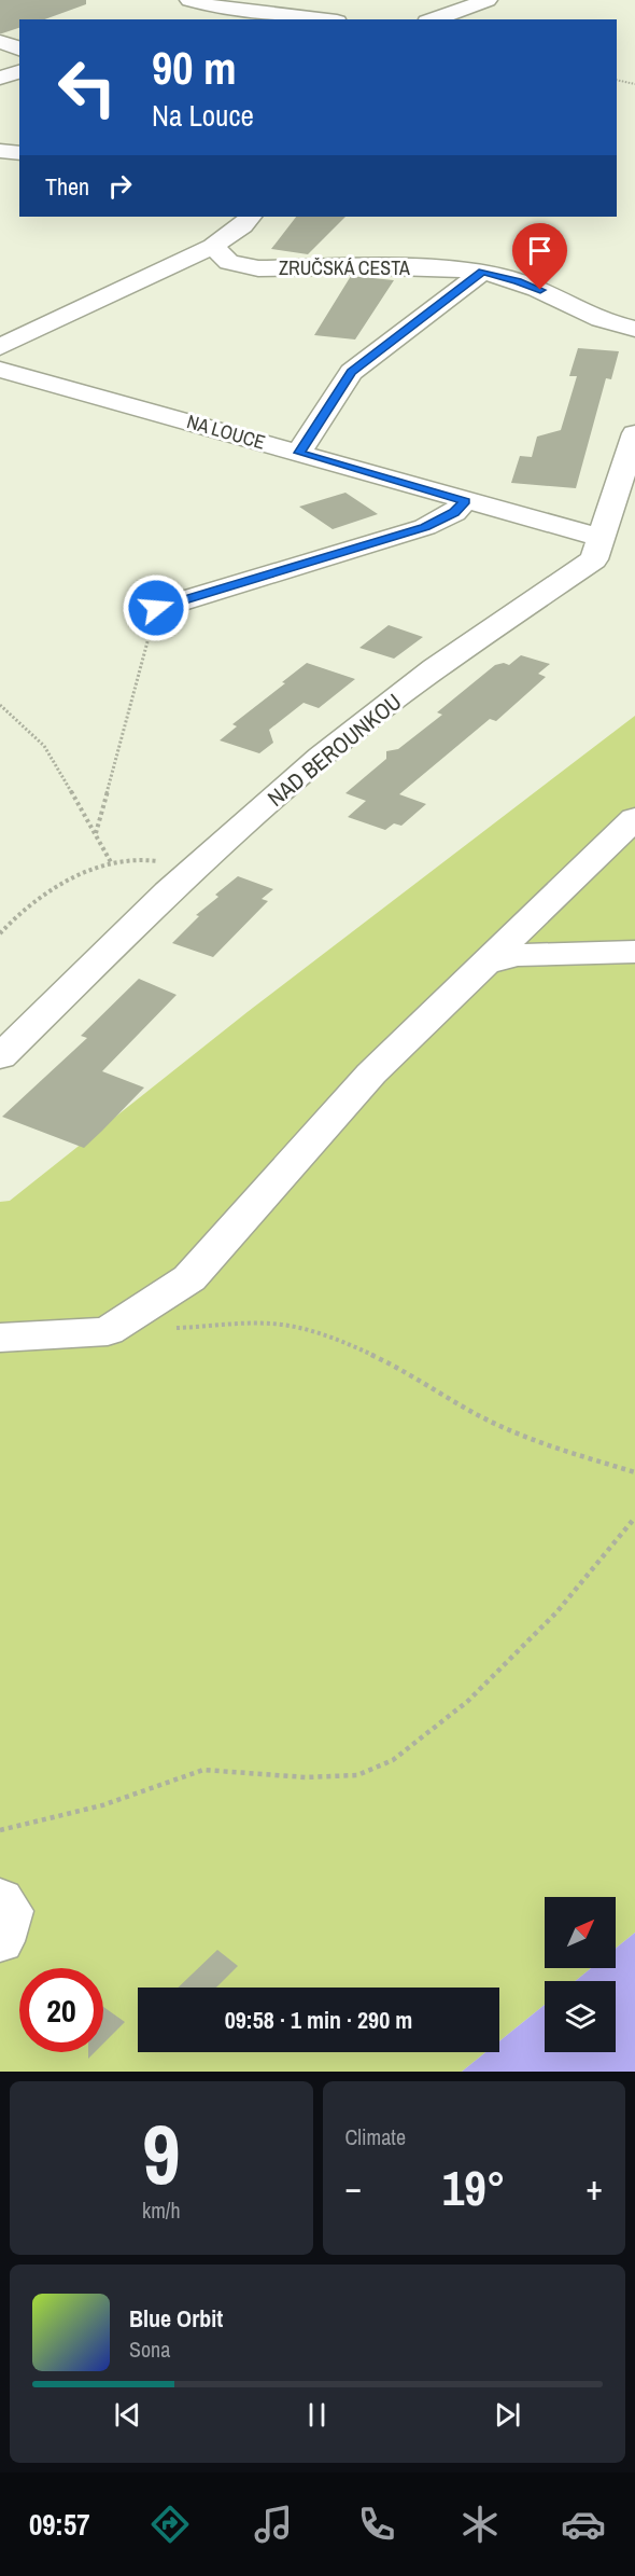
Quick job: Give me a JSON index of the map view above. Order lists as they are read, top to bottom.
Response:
{
  "streets": {
    "street": ["ZRUČSKÁ CESTA", "NA LOUCE", "NAD BEROUNKOU"]
  },
  "crossings": [
    ["NA LOUCE", "NAD BEROUNKOU"]
  ],
  "north": "top right",
  "page": {
    "turn": ["90 m", "Na Louce"],
    "then": "Then",
    "limit": "20",
    "trip": "09:58 · 1 min · 290 m",
    "tile": [
      ["9", "km/h"],
      "Climate"
    ],
    "heat": ["−", "19°", "+"],
    "song": ["Blue Orbit", "Sona"],
    "tabs": "09:57"
  }
}
